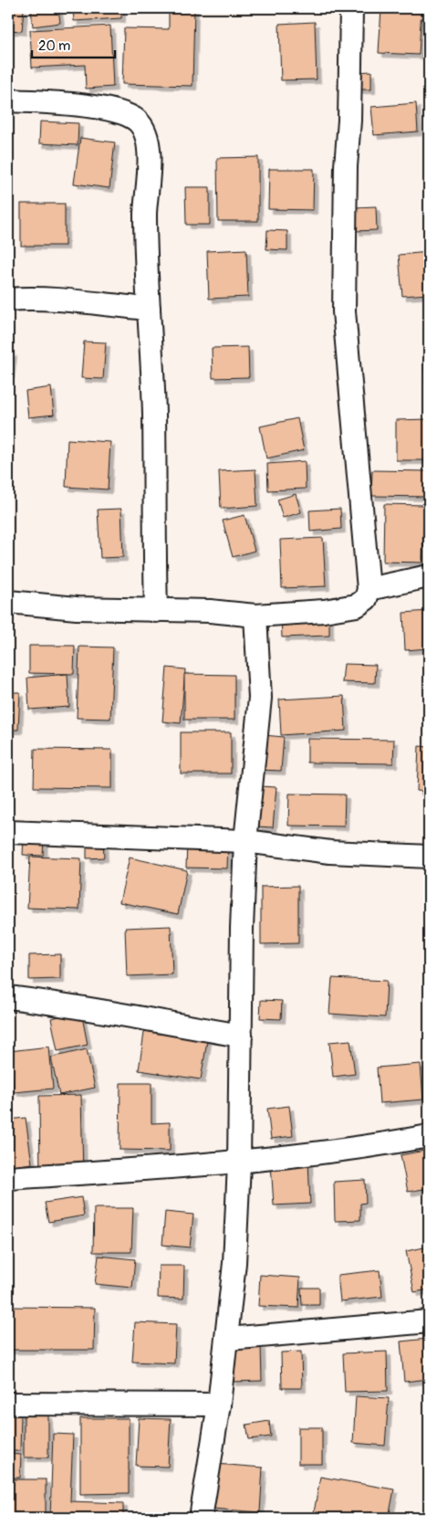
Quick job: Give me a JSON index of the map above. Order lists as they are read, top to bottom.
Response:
{
  "scale_bar": "20 m"
}
